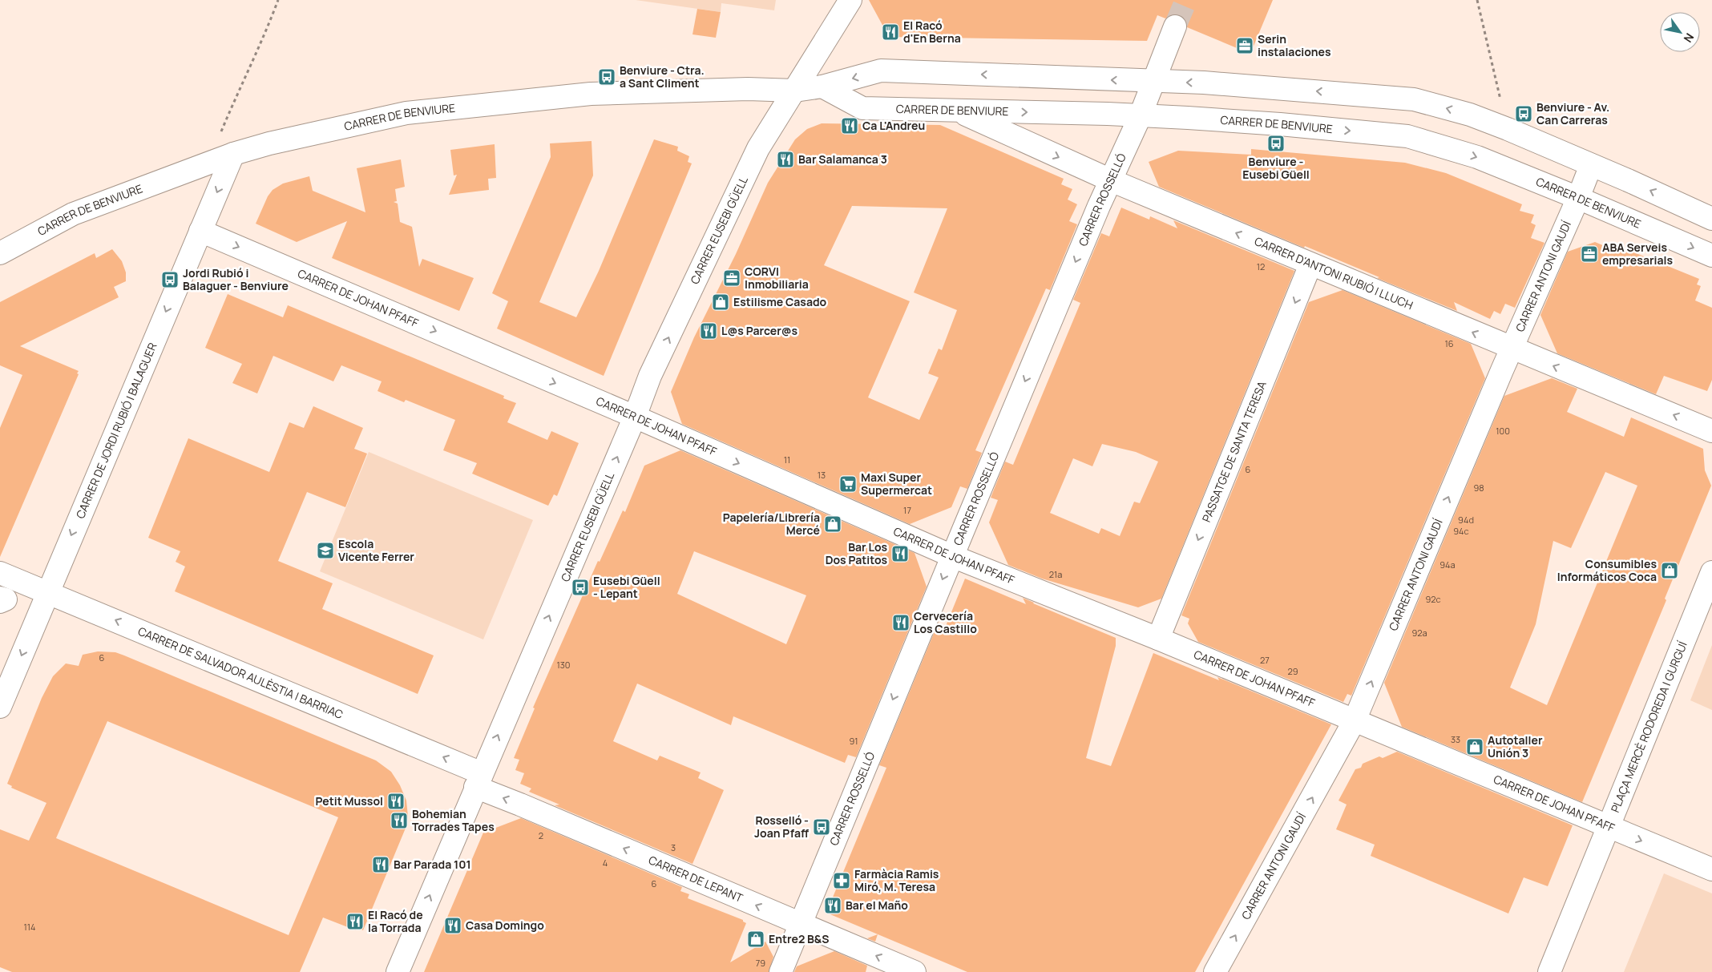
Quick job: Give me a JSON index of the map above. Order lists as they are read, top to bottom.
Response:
{
  "streets": {
    "street": [
      "CARRER DE BENVIURE",
      "CARRER ROSSELLÓ",
      "CARRER EUSEBI GÜELL",
      "CARRER D'ANTONI RUBIÓ I LLUCH",
      "CARRER ANTONI GAUDÍ",
      "CARRER DE JOHAN PFAFF",
      "CARRER DE JORDI RUBIÓ I BALAGUER",
      "PASSATGE DE SANTA TERESA",
      "CARRER DE SALVADOR AULÈSTIA I BARRIAC",
      "PLAÇA MERCÈ RODOREDA I GURGUÍ",
      "CARRER DE LEPANT"
    ]
  },
  "crossings": [
    ["CARRER DE BENVIURE", "CARRER ROSSELLÓ"],
    ["CARRER DE BENVIURE", "CARRER EUSEBI GÜELL"],
    ["CARRER DE BENVIURE", "CARRER D'ANTONI RUBIÓ I LLUCH"],
    ["CARRER DE BENVIURE", "CARRER ANTONI GAUDÍ"],
    ["CARRER DE BENVIURE", "CARRER DE JORDI RUBIÓ I BALAGUER"],
    ["CARRER ROSSELLÓ", "CARRER D'ANTONI RUBIÓ I LLUCH"],
    ["CARRER ROSSELLÓ", "CARRER DE JOHAN PFAFF"],
    ["CARRER ROSSELLÓ", "CARRER DE LEPANT"],
    ["CARRER EUSEBI GÜELL", "CARRER DE JOHAN PFAFF"],
    ["CARRER EUSEBI GÜELL", "CARRER DE SALVADOR AULÈSTIA I BARRIAC"],
    ["CARRER EUSEBI GÜELL", "CARRER DE LEPANT"],
    ["CARRER D'ANTONI RUBIÓ I LLUCH", "CARRER ANTONI GAUDÍ"],
    ["CARRER D'ANTONI RUBIÓ I LLUCH", "PASSATGE DE SANTA TERESA"],
    ["CARRER ANTONI GAUDÍ", "CARRER DE JOHAN PFAFF"],
    ["CARRER DE JOHAN PFAFF", "CARRER DE JORDI RUBIÓ I BALAGUER"],
    ["CARRER DE JOHAN PFAFF", "PASSATGE DE SANTA TERESA"],
    ["CARRER DE JOHAN PFAFF", "PLAÇA MERCÈ RODOREDA I GURGUÍ"],
    ["CARRER DE JORDI RUBIÓ I BALAGUER", "CARRER DE SALVADOR AULÈSTIA I BARRIAC"],
    ["CARRER DE SALVADOR AULÈSTIA I BARRIAC", "CARRER DE LEPANT"]
  ],
  "one_way": [
    "CARRER ROSSELLÓ",
    "CARRER EUSEBI GÜELL",
    "CARRER ANTONI GAUDÍ",
    "CARRER DE JOHAN PFAFF",
    "CARRER DE JORDI RUBIÓ I BALAGUER",
    "PASSATGE DE SANTA TERESA",
    "CARRER DE SALVADOR AULÈSTIA I BARRIAC",
    "CARRER DE LEPANT"
  ],
  "places": {
    "restaurant": [
      "El Racó d'En Berna",
      "Ca L'Andreu",
      "Bar Salamanca 3",
      "L@s Parcer@s",
      "Bar Los Dos Patitos",
      "Cervecería Los Castillo",
      "Petit Mussol",
      "Bohemian Torrades Tapes",
      "Bar Parada 101",
      "Bar el Maño",
      "El Racó de la Torrada",
      "Casa Domingo"
    ],
    "office": ["Serin instalaciones", "ABA Serveis empresarials", "CORVI Inmobiliaria"],
    "bus stop": [
      "Benviure - Ctra. a Sant Climent",
      "Benviure - Av. Can Carreras",
      "Benviure - Eusebi Güell",
      "Jordi Rubió i Balaguer - Benviure",
      "Eusebi Güell - Lepant",
      "Rosselló - Joan Pfaff"
    ],
    "shop": [
      "Estilisme Casado",
      "Papelería/Librería Mercé",
      "Consumibles Informáticos Coca",
      "Autotaller Unión 3",
      "Entre2 B&S"
    ],
    "supermarket": ["Maxi Super Supermercat"],
    "school or university": ["Escola Vicente Ferrer"],
    "pharmacy": ["Farmàcia Ramis Miró, M. Teresa"]
  },
  "house_numbers": [
    "12",
    "16",
    "100",
    "11",
    "6",
    "13",
    "98",
    "17",
    "94d",
    "94c",
    "94a",
    "21a",
    "92c",
    "92a",
    "6",
    "27",
    "130",
    "29",
    "33",
    "91",
    "2",
    "3",
    "4",
    "6",
    "114",
    "79"
  ],
  "north": "bottom right"
}
